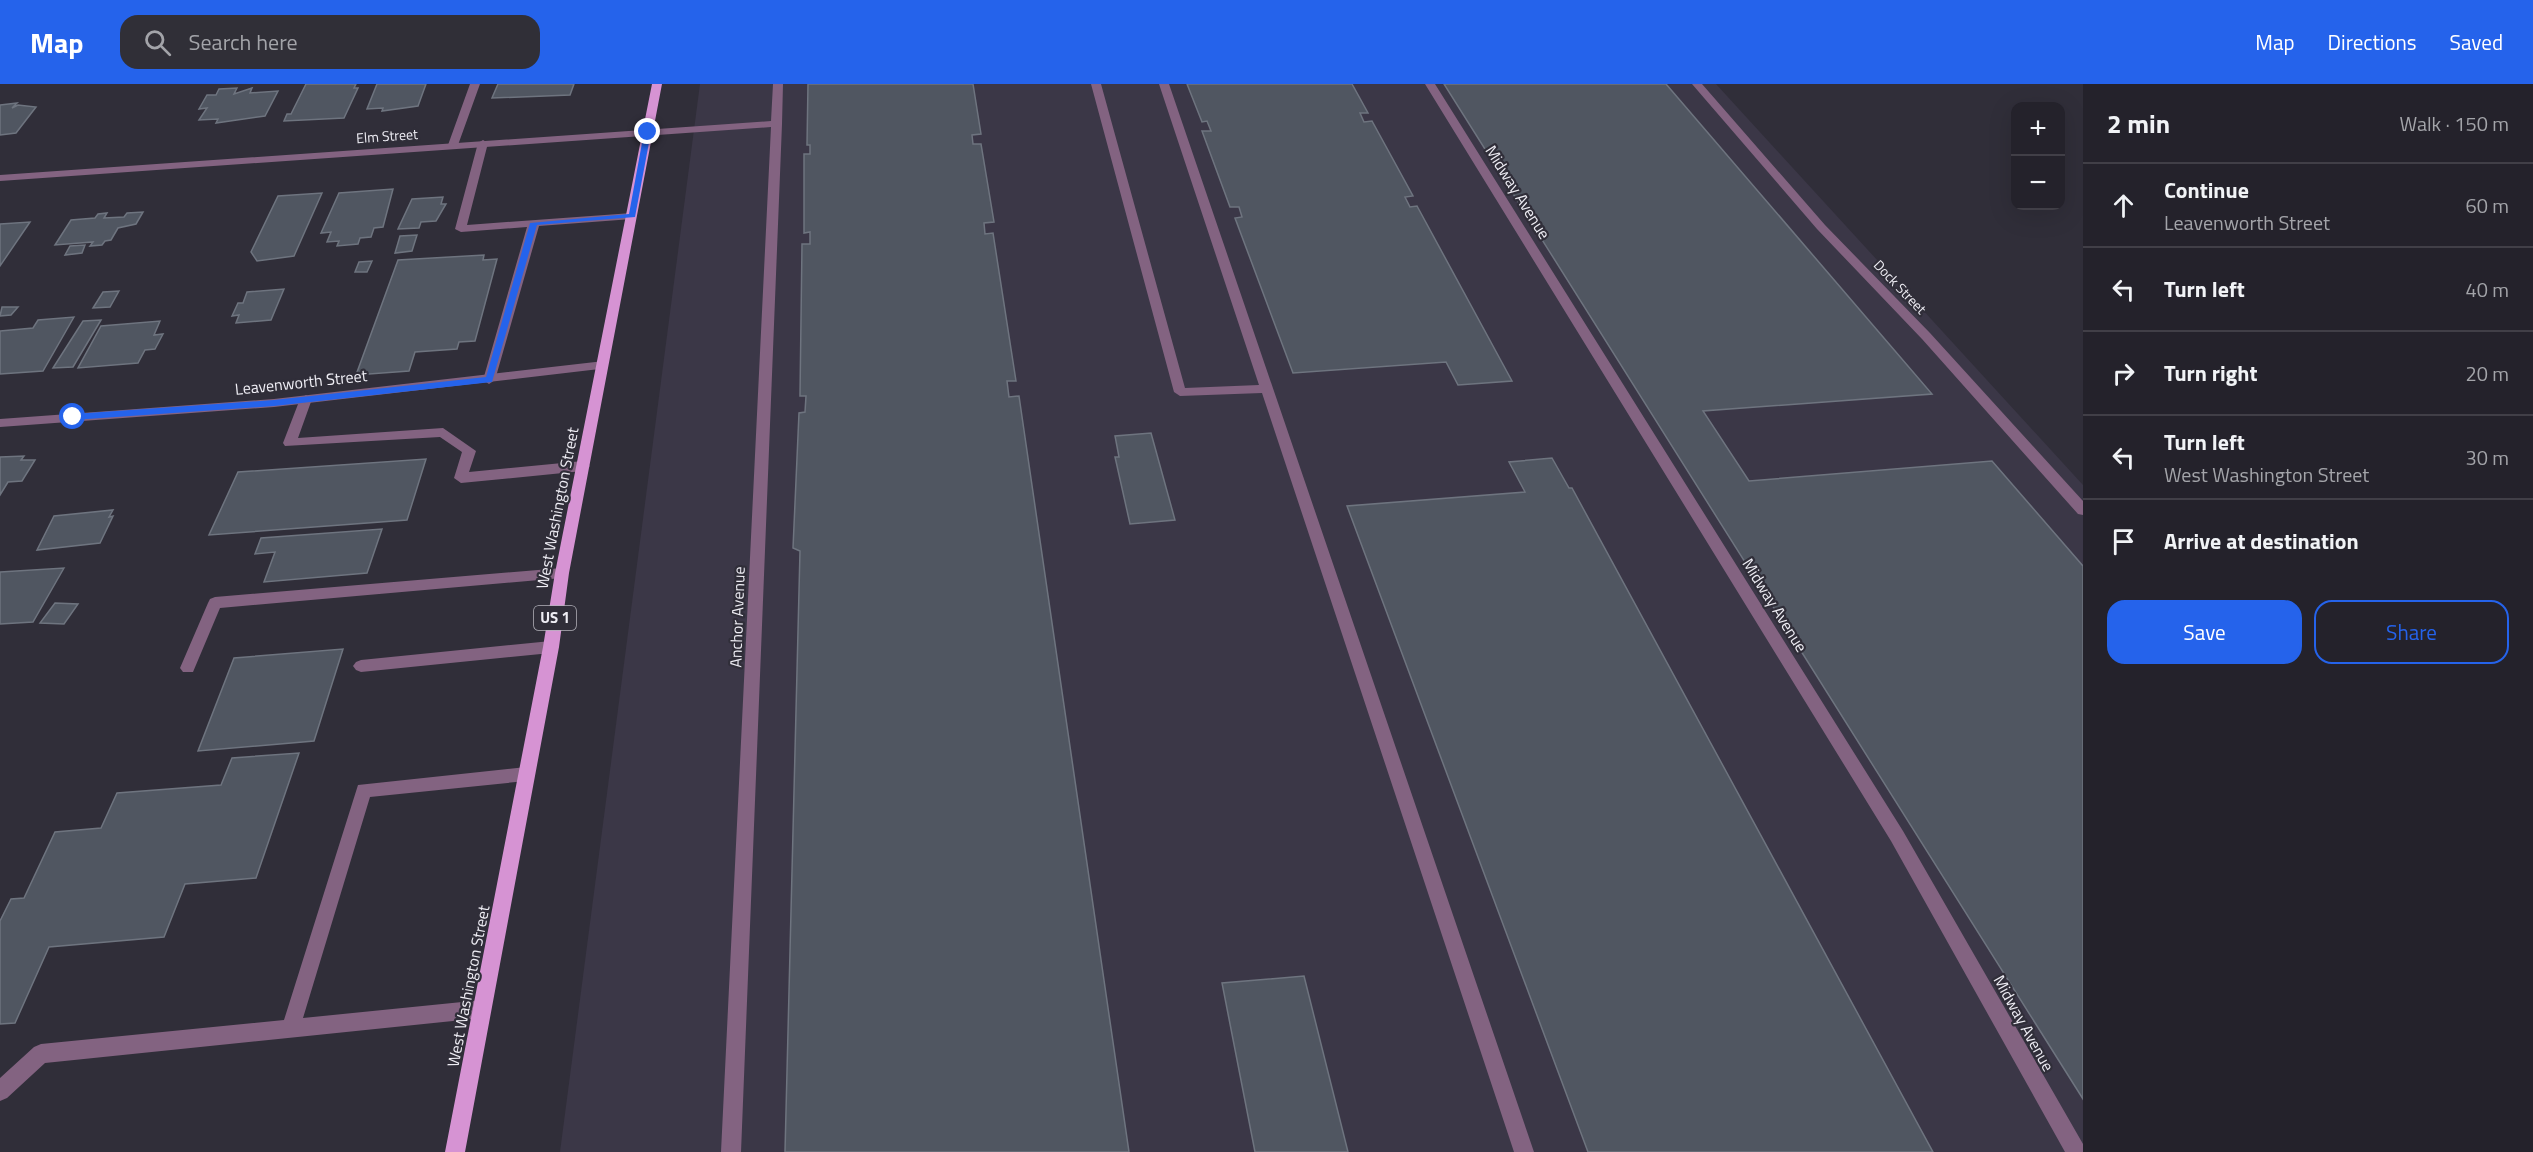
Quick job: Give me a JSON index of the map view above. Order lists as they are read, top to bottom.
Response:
{
  "streets": {
    "main road": ["West Washington Street", "US 1"],
    "street": [
      "Elm Street",
      "Midway Avenue",
      "Dock Street",
      "Leavenworth Street",
      "Anchor Avenue"
    ]
  },
  "crossings": [
    ["Elm Street", "West Washington Street"],
    ["Elm Street", "Anchor Avenue"],
    ["Leavenworth Street", "West Washington Street"]
  ],
  "page": {
    "header": "Map",
    "search": "Search here",
    "nav": ["Map", "Directions", "Saved"],
    "heading": ["2 min", "Walk · 150 m"],
    "map_buttons": ["+", "−"],
    "list": [
      ["Continue", "Leavenworth Street", "60 m"],
      ["Turn left", "40 m"],
      ["Turn right", "20 m"],
      ["Turn left", "West Washington Street", "30 m"],
      "Arrive at destination"
    ],
    "buttons": ["Save", "Share"]
  }
}
